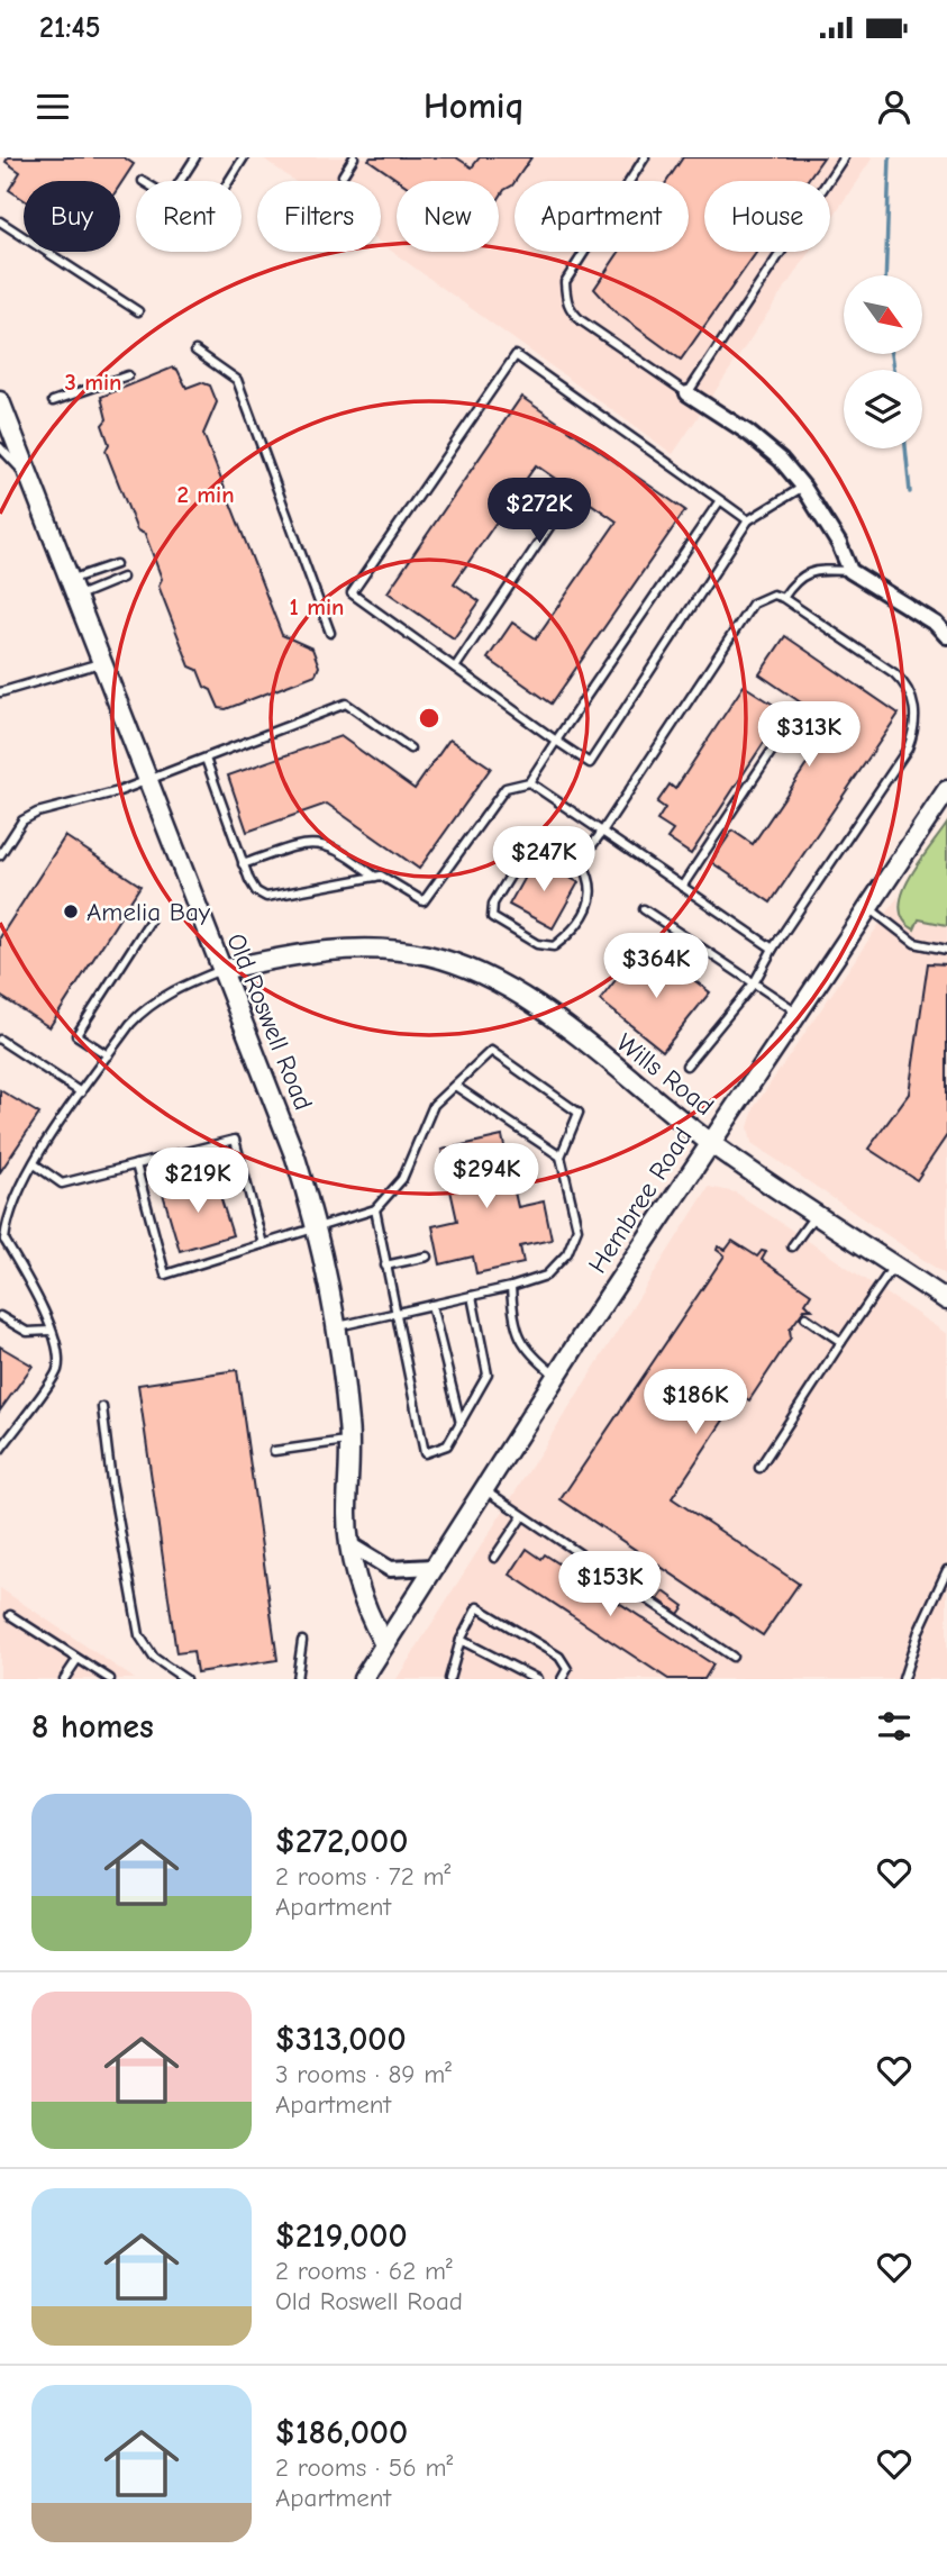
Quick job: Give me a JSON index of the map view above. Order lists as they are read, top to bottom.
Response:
{
  "streets": {
    "street": ["Old Roswell Road", "Wills Road", "Hembree Road"]
  },
  "crossings": [
    ["Old Roswell Road", "Wills Road"],
    ["Old Roswell Road", "Hembree Road"],
    ["Wills Road", "Hembree Road"]
  ],
  "places": ["Amelia Bay"],
  "north": "bottom right",
  "page": {
    "status": "21:45",
    "header": "Homiq",
    "chip": [
      "Buy",
      "Rent",
      "Filters",
      "New",
      "Apartment",
      "House"
    ],
    "price": [
      "$272K",
      "$313K",
      "$247K",
      "$364K",
      "$294K",
      "$219K",
      "$186K",
      "$153K"
    ],
    "heading": "8 homes",
    "list": [
      {
        "name": "$272,000",
        "note": "2 rooms · 72 m² · Apartment"
      },
      {
        "name": "$313,000",
        "note": "3 rooms · 89 m² · Apartment"
      },
      {
        "name": "$219,000",
        "note": "2 rooms · 62 m² · Old Roswell Road"
      },
      {
        "name": "$186,000",
        "note": "2 rooms · 56 m² · Apartment"
      }
    ]
  },
  "rings": ["3 min", "2 min", "1 min"]
}
